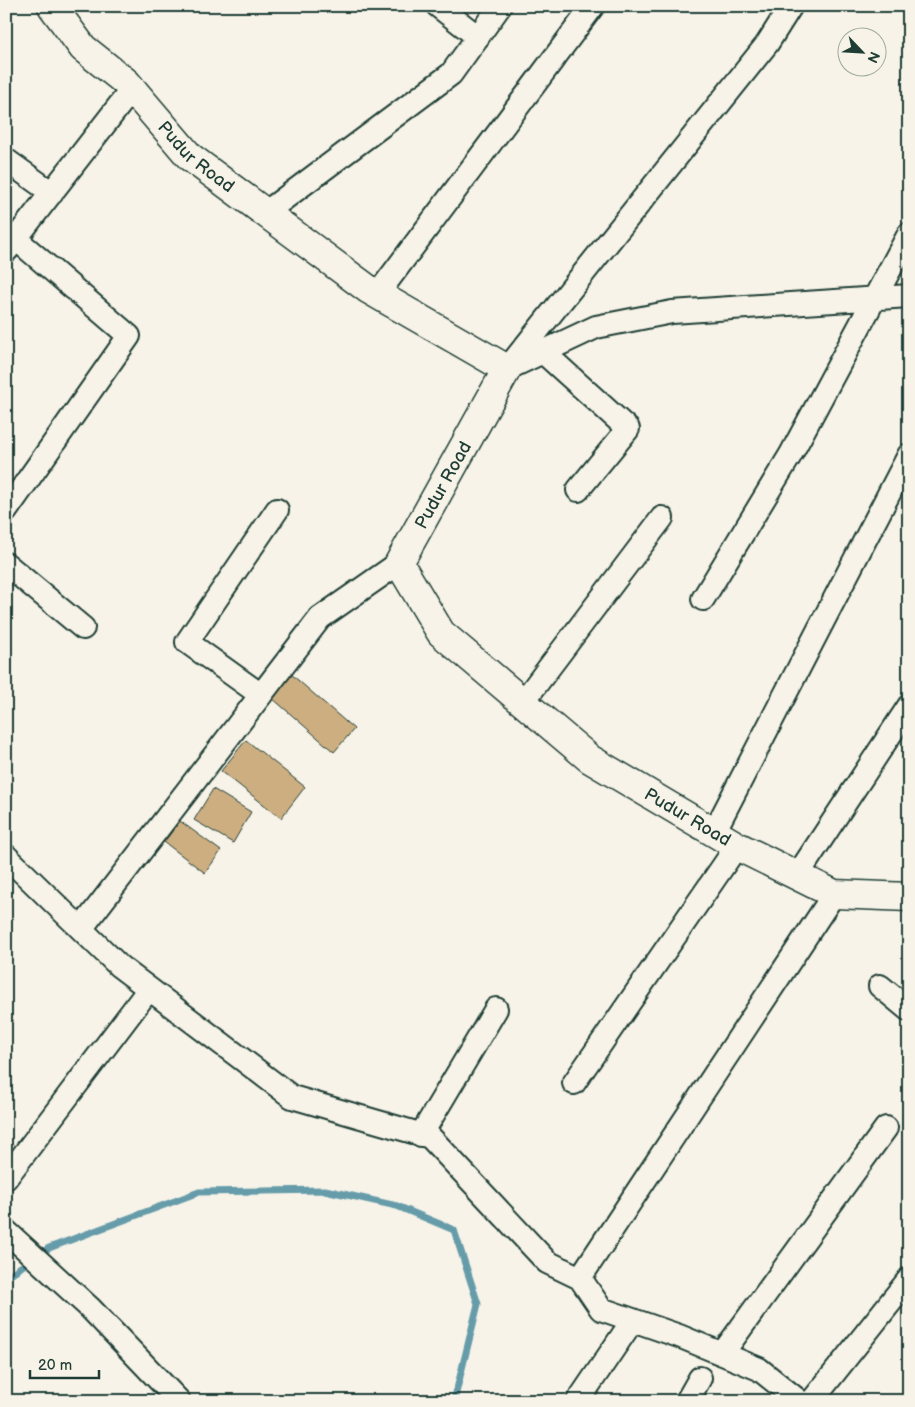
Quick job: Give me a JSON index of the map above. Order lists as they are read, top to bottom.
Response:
{
  "streets": {
    "street": ["Pudur Road"]
  },
  "scale_bar": "20 m",
  "north": "bottom right"
}
